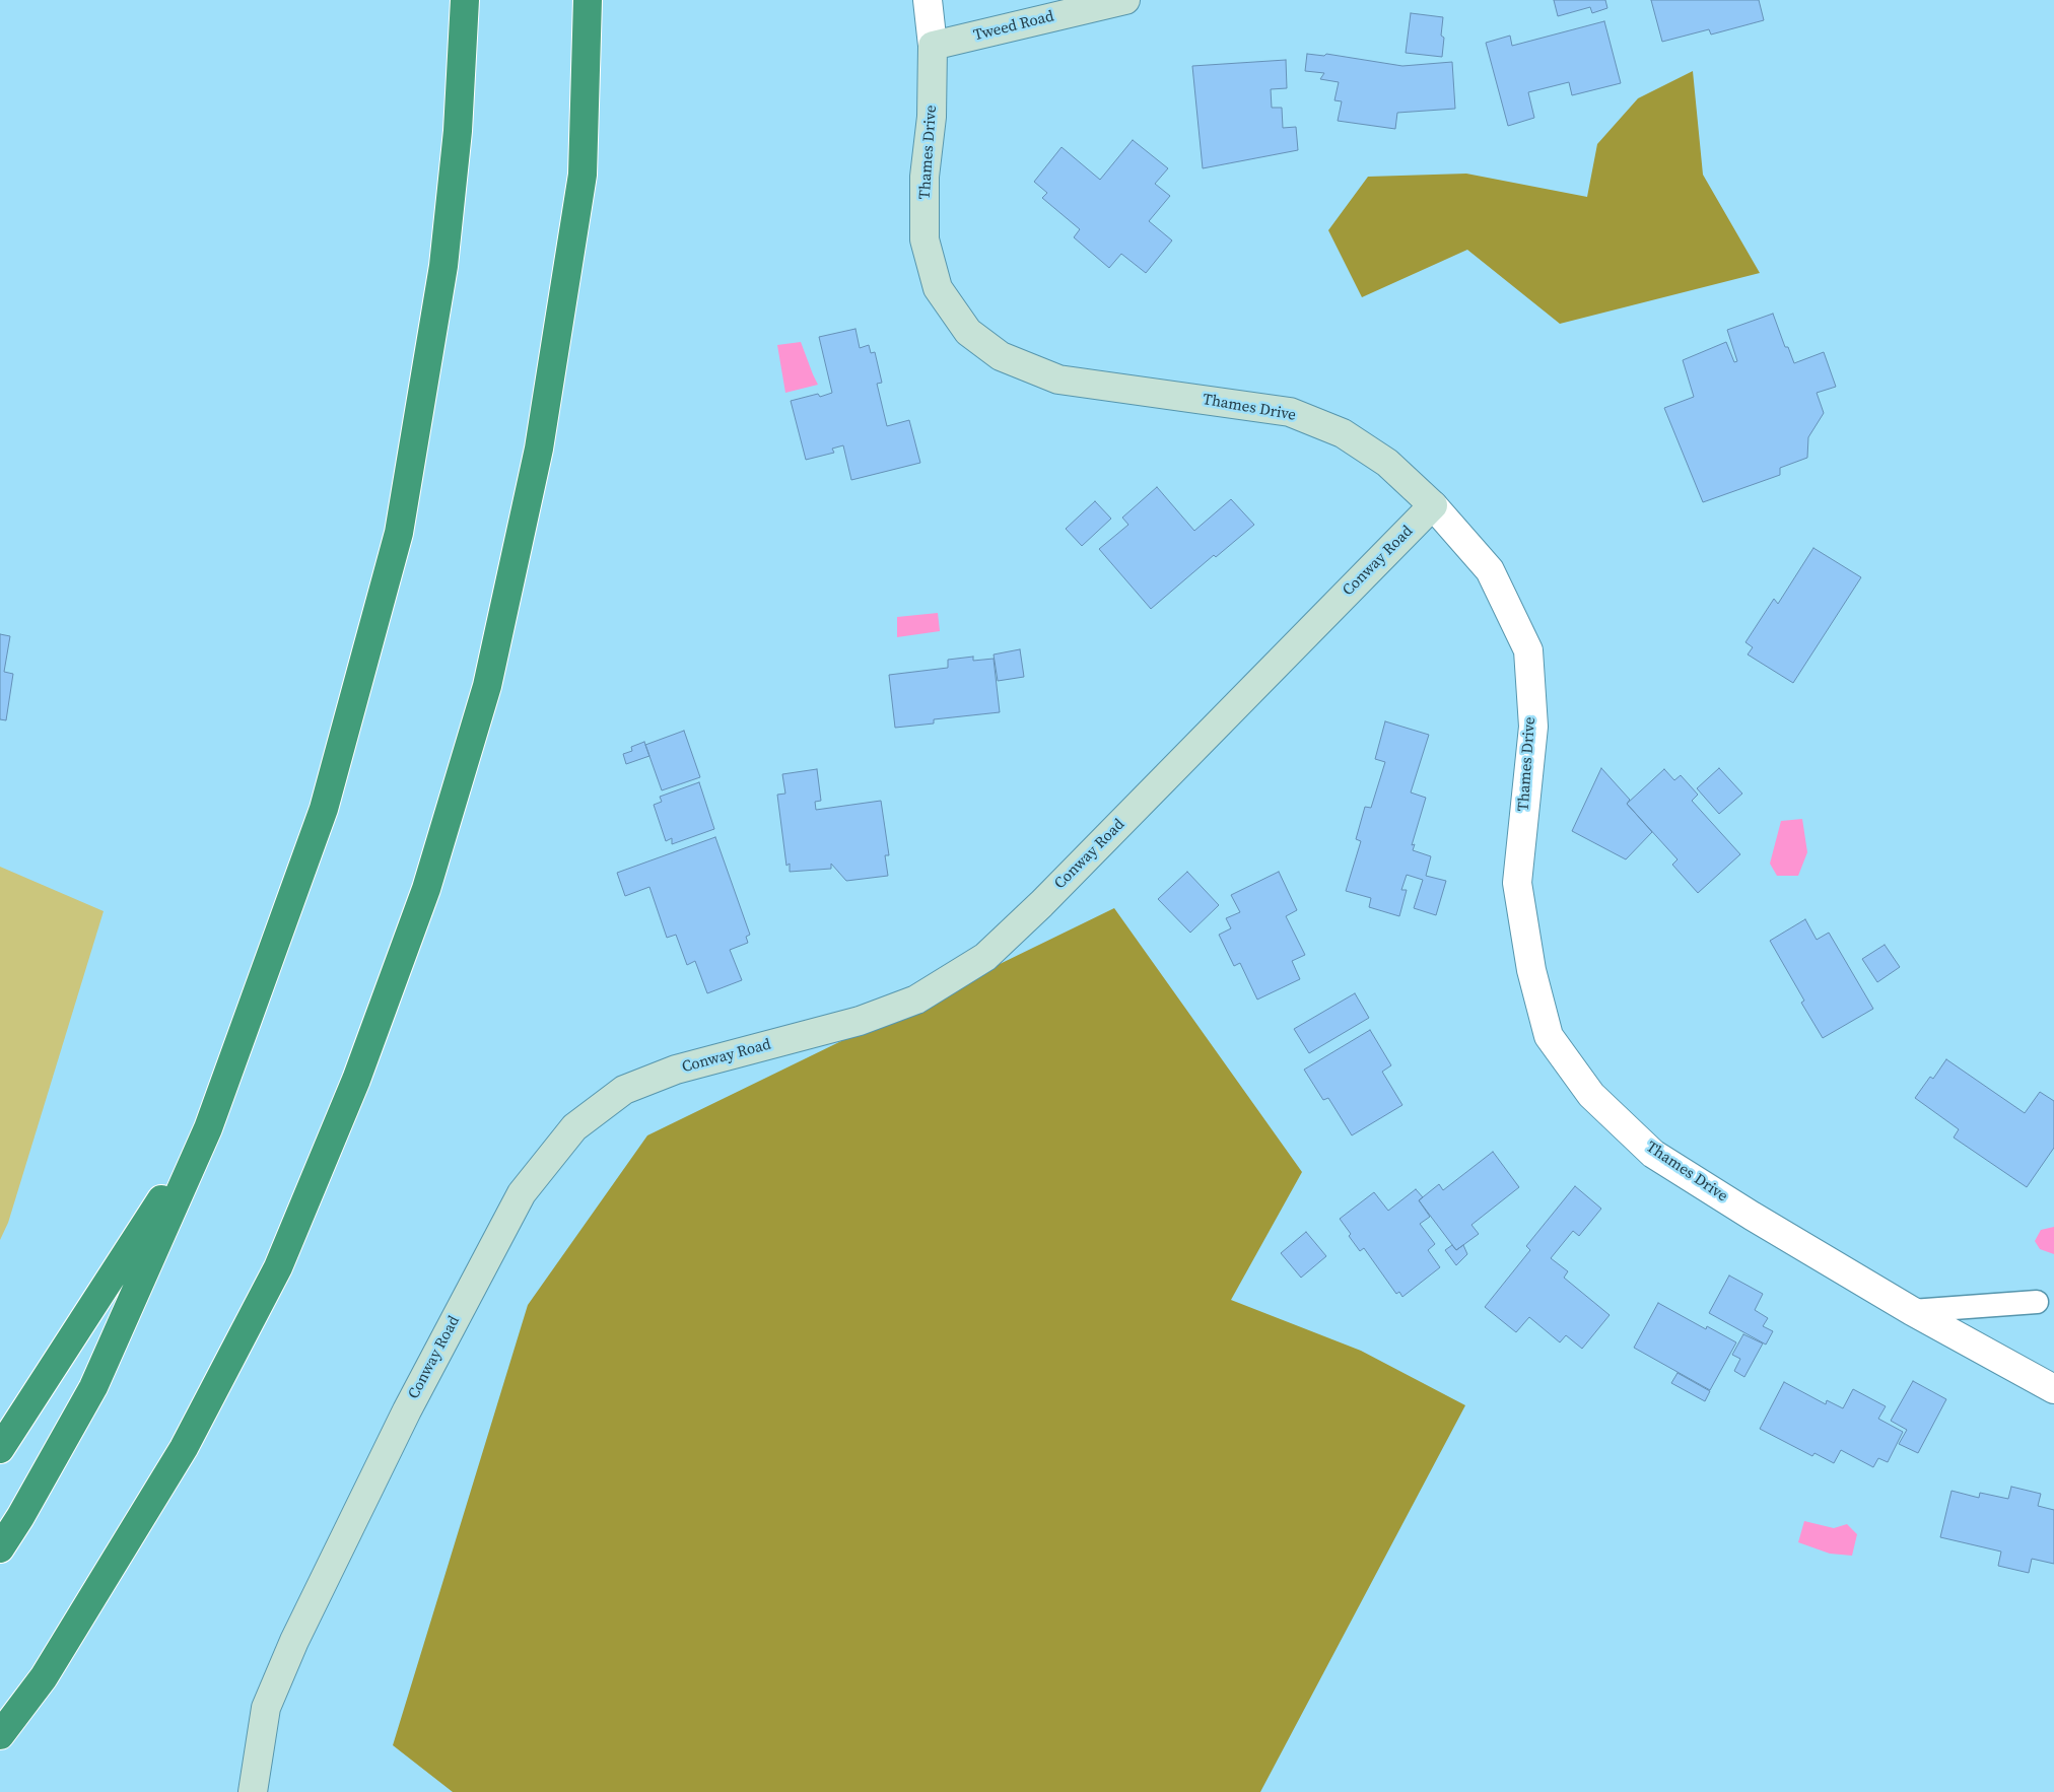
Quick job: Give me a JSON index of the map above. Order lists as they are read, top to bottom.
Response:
{
  "streets": {
    "street": ["Tweed Road", "Thames Drive", "Conway Road"]
  },
  "crossings": [
    ["Tweed Road", "Thames Drive"],
    ["Thames Drive", "Conway Road"]
  ]
}
